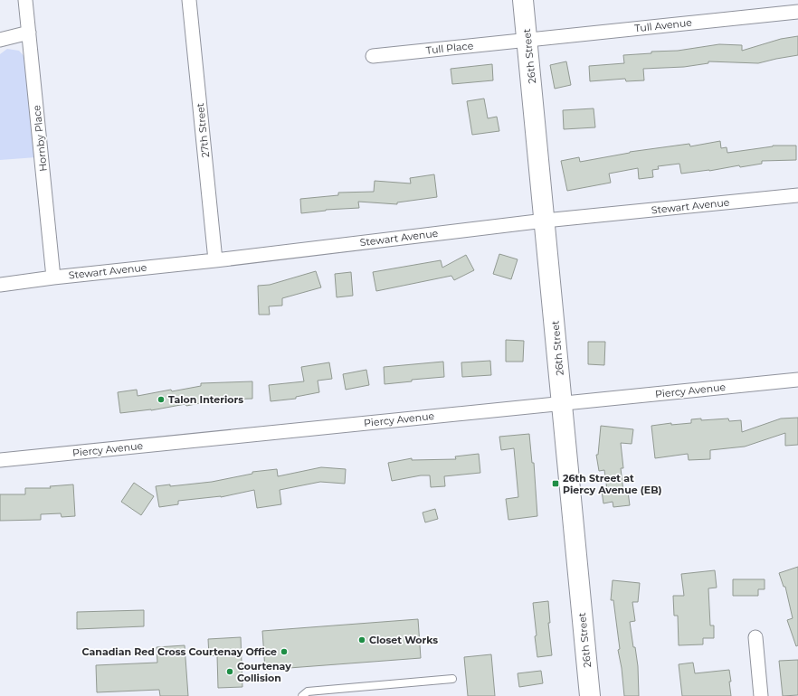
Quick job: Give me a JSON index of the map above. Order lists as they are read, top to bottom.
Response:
{
  "streets": {
    "street": [
      "Tull Avenue",
      "Tull Place",
      "26th Street",
      "27th Street",
      "Hornby Place",
      "Stewart Avenue",
      "Piercy Avenue"
    ]
  },
  "crossings": [
    ["Tull Avenue", "Tull Place"],
    ["Tull Avenue", "26th Street"],
    ["Tull Place", "26th Street"],
    ["26th Street", "Stewart Avenue"],
    ["26th Street", "Piercy Avenue"],
    ["27th Street", "Stewart Avenue"],
    ["Hornby Place", "Stewart Avenue"]
  ],
  "places": {
    "other": [
      "Talon Interiors",
      "Closet Works",
      "Canadian Red Cross Courtenay Office",
      "Courtenay Collision"
    ],
    "transit": ["26th Street at Piercy Avenue (EB)"]
  }
}
